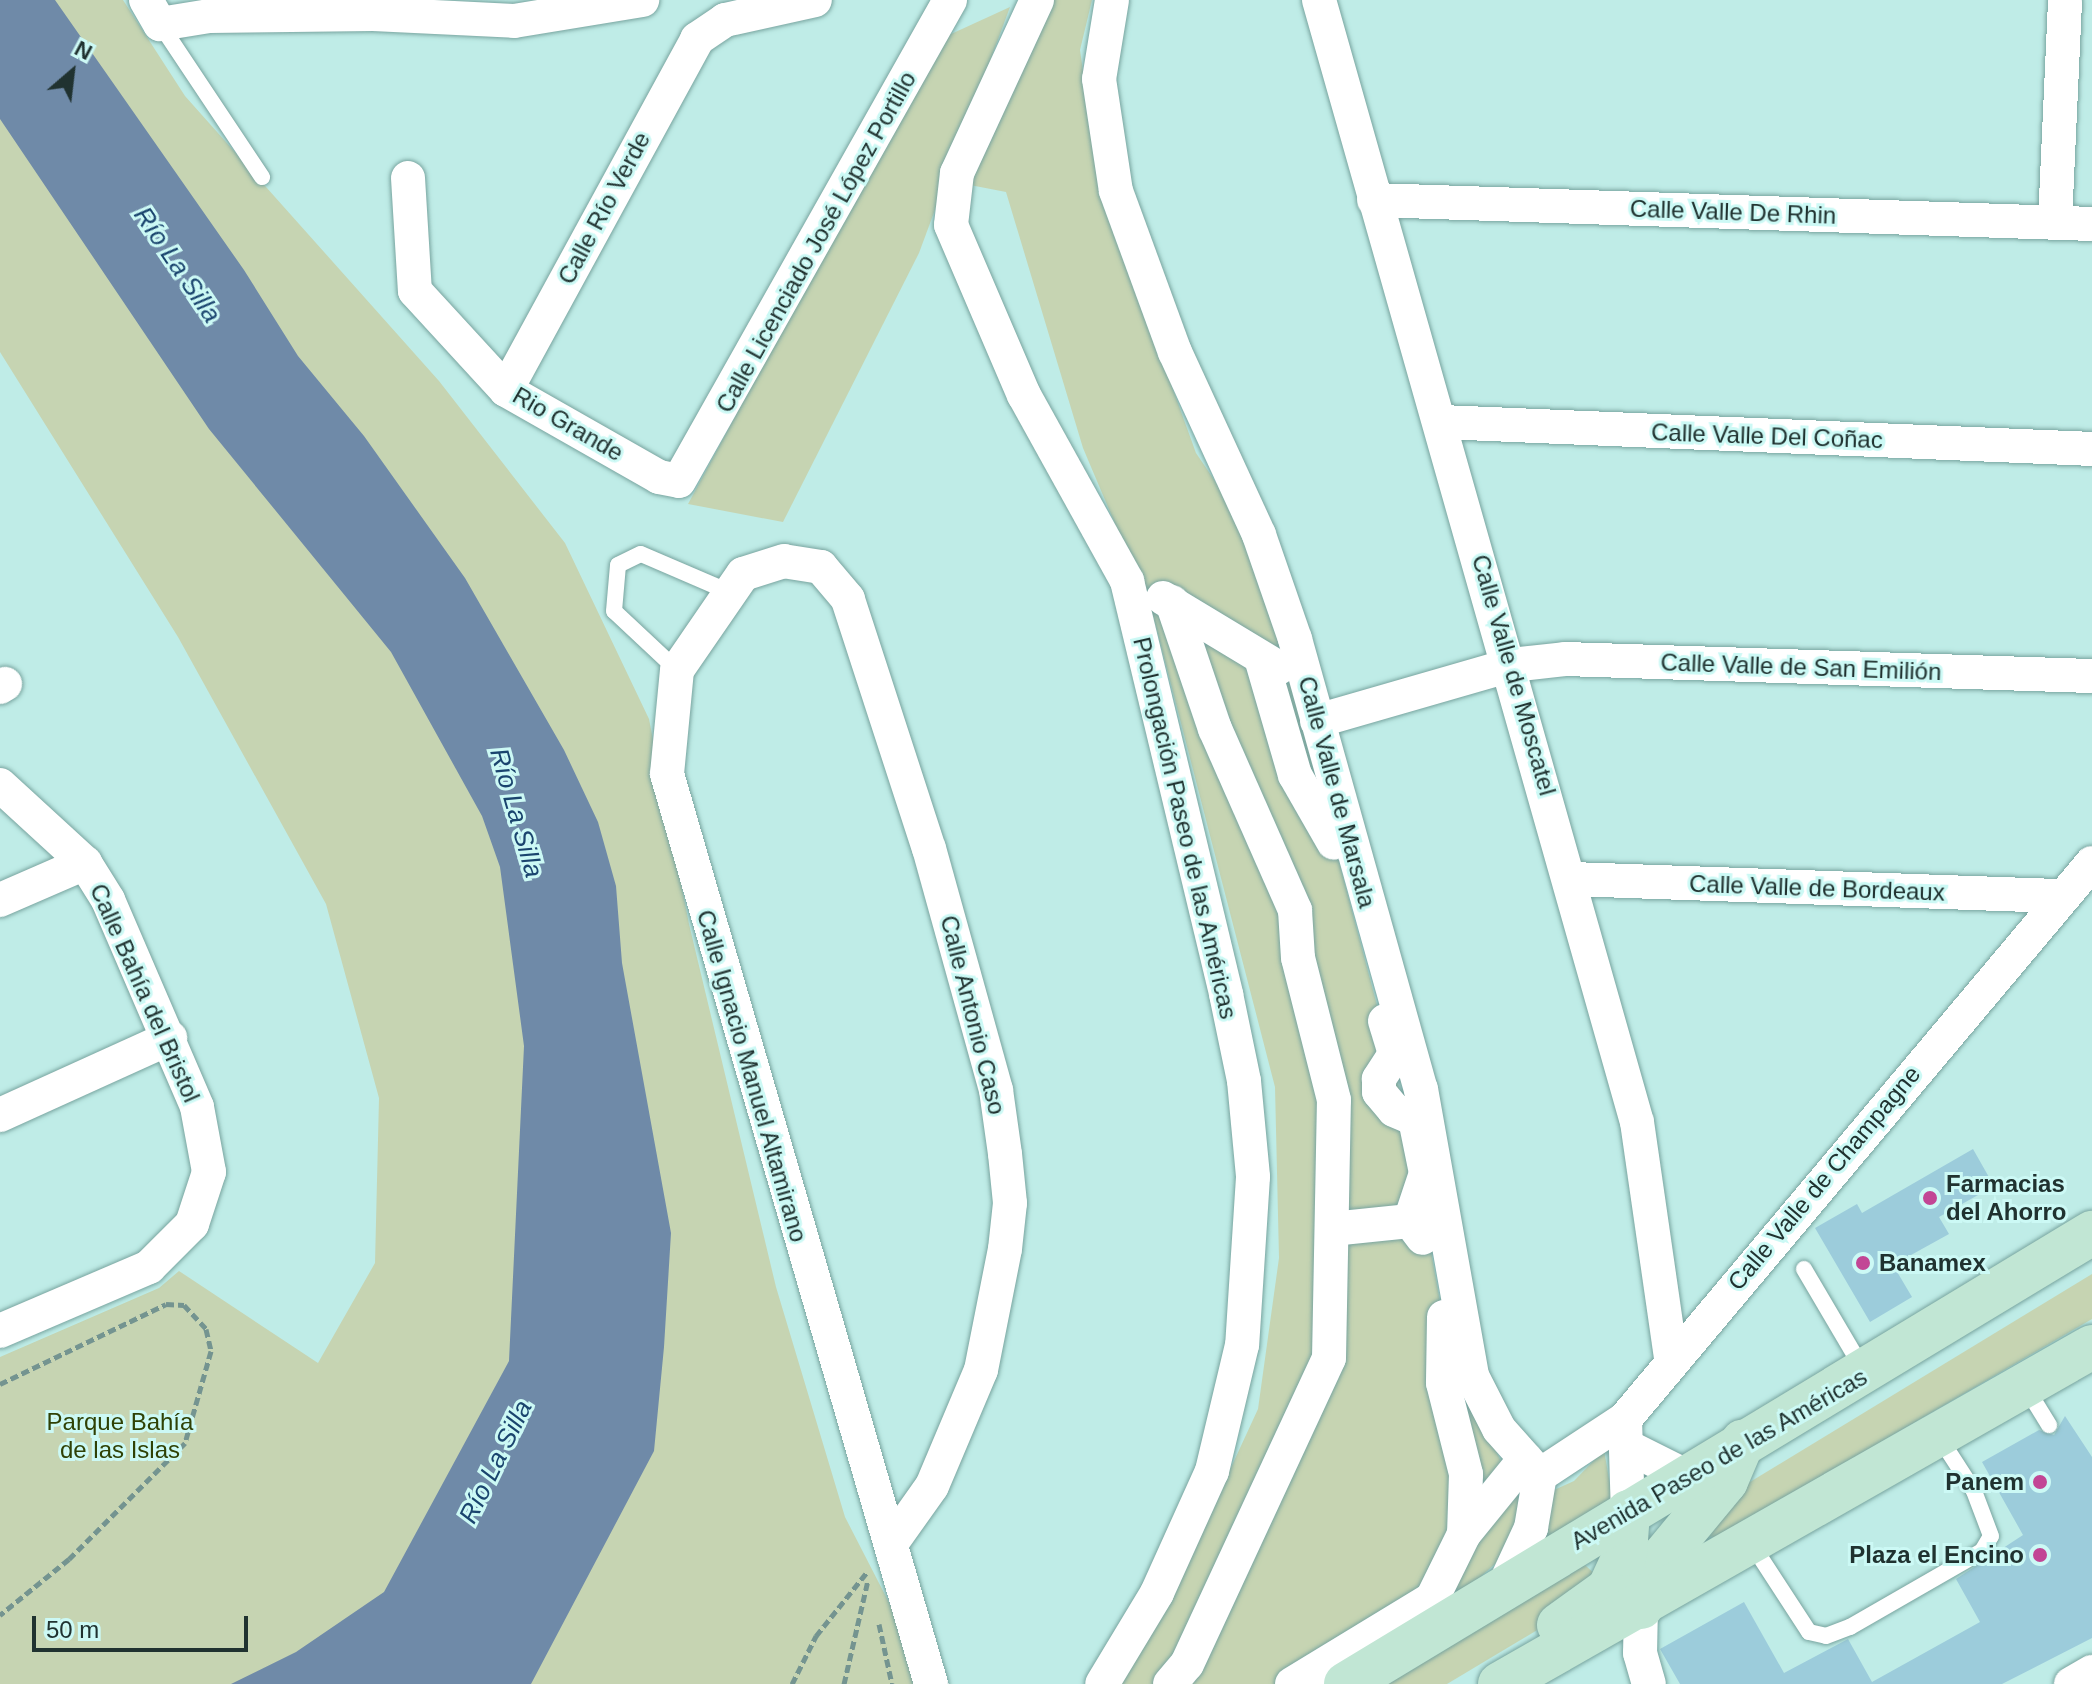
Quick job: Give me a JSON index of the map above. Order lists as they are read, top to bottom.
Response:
{
  "streets": {
    "main road": ["Avenida Paseo de las Américas"],
    "street": [
      "Calle Río Verde",
      "Calle Valle De Rhin",
      "Calle Licenciado José López Portillo",
      "Rio Grande",
      "Calle Valle Del Coñac",
      "Calle Valle de San Emilión",
      "Calle Valle de Moscatel",
      "Calle Valle de Marsala",
      "Prolongación Paseo de las Américas",
      "Calle Valle de Bordeaux",
      "Calle Bahía del Bristol",
      "Calle Antonio Caso",
      "Calle Ignacio Manuel Altamirano",
      "Calle Valle de Champagne"
    ]
  },
  "crossings": [
    ["Calle Río Verde", "Rio Grande"],
    ["Calle Valle De Rhin", "Calle Valle de Moscatel"],
    ["Calle Licenciado José López Portillo", "Rio Grande"],
    ["Calle Valle Del Coñac", "Calle Valle de Moscatel"],
    ["Calle Valle de San Emilión", "Calle Valle de Moscatel"],
    ["Calle Valle de San Emilión", "Calle Valle de Marsala"],
    ["Calle Valle de Moscatel", "Calle Valle de Bordeaux"],
    ["Calle Valle de Moscatel", "Calle Valle de Champagne"],
    ["Calle Valle de Marsala", "Calle Valle de Champagne"],
    ["Calle Valle de Bordeaux", "Calle Valle de Champagne"],
    ["Calle Antonio Caso", "Calle Ignacio Manuel Altamirano"]
  ],
  "water": ["Río La Silla"],
  "parks": ["Parque Bahía de las Islas"],
  "places": [
    "Farmacias del Ahorro",
    "Banamex",
    "Panem",
    "Plaza el Encino"
  ],
  "scale_bar": "50 m",
  "north": "top right"
}
